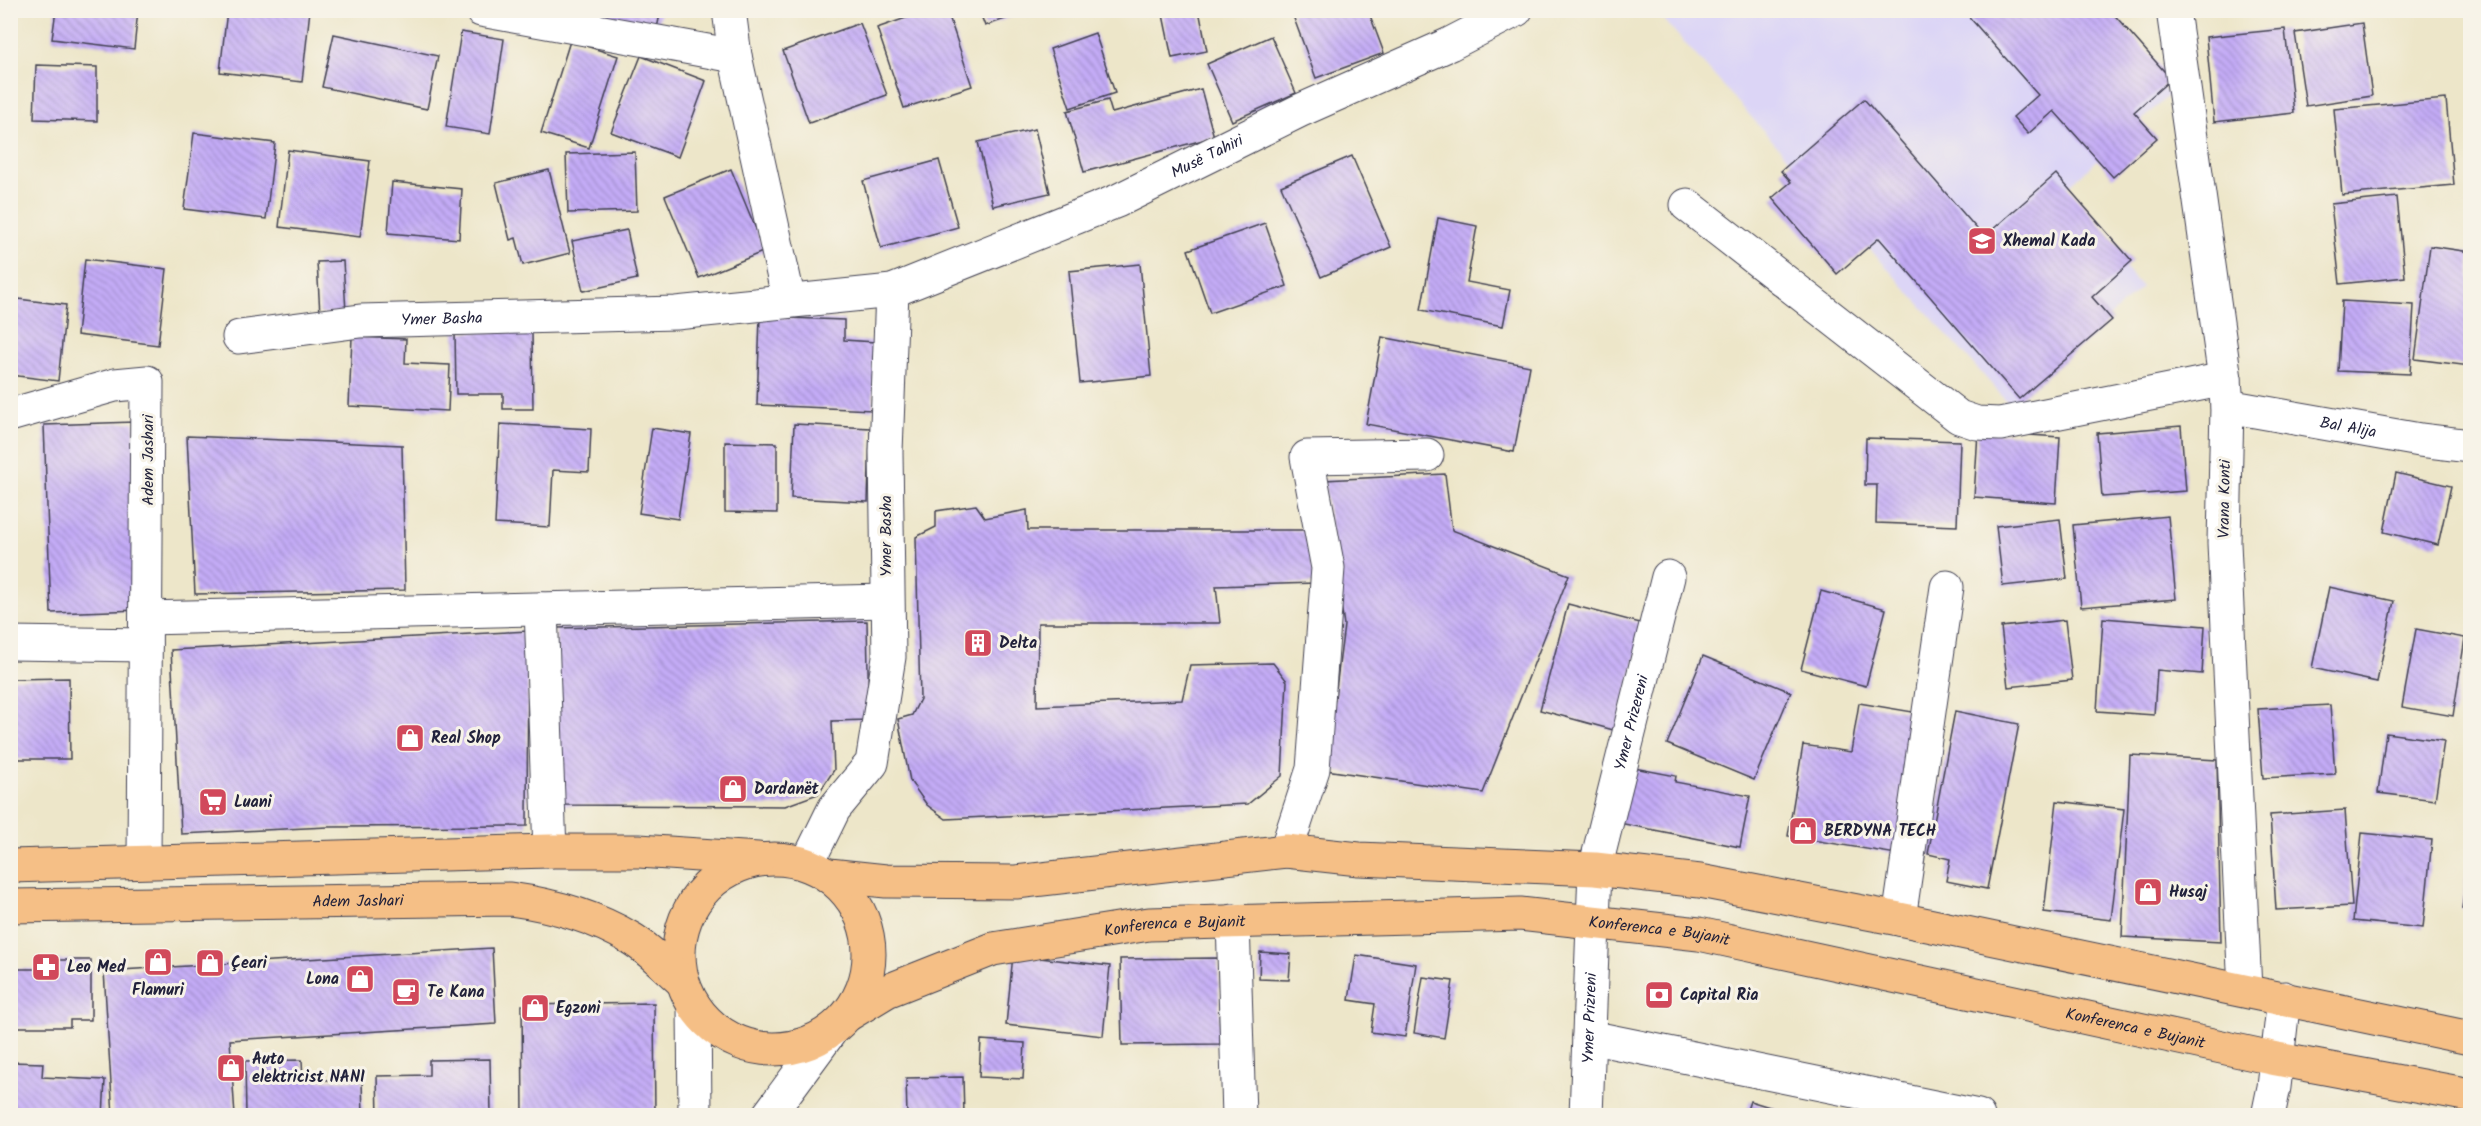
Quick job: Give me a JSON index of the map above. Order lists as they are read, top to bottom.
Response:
{
  "streets": {
    "main road": ["Adem Jashari", "Konferenca e Bujanit"],
    "street": [
      "Musë Tahiri",
      "Ymer Basha",
      "Bal Alija",
      "Vrana Konti",
      "Ymer Prizereni",
      "Ymer Prizreni"
    ]
  },
  "crossings": [
    ["Musë Tahiri", "Ymer Basha"],
    ["Ymer Basha", "Adem Jashari"],
    ["Ymer Basha", "Konferenca e Bujanit"],
    ["Bal Alija", "Vrana Konti"],
    ["Adem Jashari", "Konferenca e Bujanit"],
    ["Ymer Prizereni", "Konferenca e Bujanit"],
    ["Ymer Prizereni", "Ymer Prizreni"],
    ["Konferenca e Bujanit", "Ymer Prizreni"]
  ],
  "places": {
    "school or university": ["Xhemal Kada"],
    "building": ["Delta"],
    "shop": [
      "Real Shop",
      "Dardanët",
      "BERDYNA TECH",
      "Husaj",
      "Flamuri",
      "Çeari",
      "Lona",
      "Egzoni",
      "Auto elektricist NANI"
    ],
    "supermarket": ["Luani"],
    "pharmacy": ["Leo Med"],
    "cafe": ["Te Kana"],
    "bank": ["Capital Ria"]
  }
}
